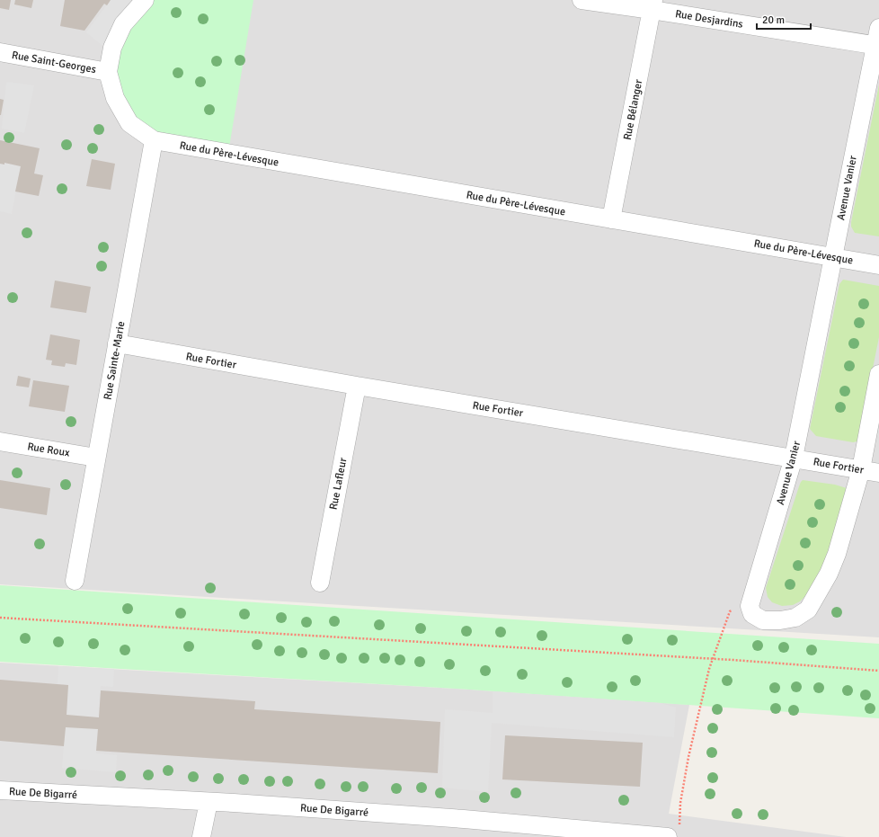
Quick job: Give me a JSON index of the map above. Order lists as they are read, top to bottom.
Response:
{
  "streets": {
    "street": [
      "Rue Desjardins",
      "Rue Saint-Georges",
      "Rue Bélanger",
      "Rue du Père-Lévesque",
      "Avenue Vanier",
      "Rue Sainte-Marie",
      "Rue Fortier",
      "Rue Roux",
      "Rue Lafleur",
      "Rue De Bigarré"
    ]
  },
  "crossings": [
    ["Rue Desjardins", "Rue Bélanger"],
    ["Rue Desjardins", "Avenue Vanier"],
    ["Rue Saint-Georges", "Rue du Père-Lévesque"],
    ["Rue Saint-Georges", "Rue Sainte-Marie"],
    ["Rue Bélanger", "Rue du Père-Lévesque"],
    ["Rue du Père-Lévesque", "Avenue Vanier"],
    ["Rue du Père-Lévesque", "Rue Sainte-Marie"],
    ["Avenue Vanier", "Rue Fortier"],
    ["Rue Sainte-Marie", "Rue Fortier"],
    ["Rue Sainte-Marie", "Rue Roux"],
    ["Rue Fortier", "Rue Lafleur"]
  ],
  "scale_bar": "20 m"
}
